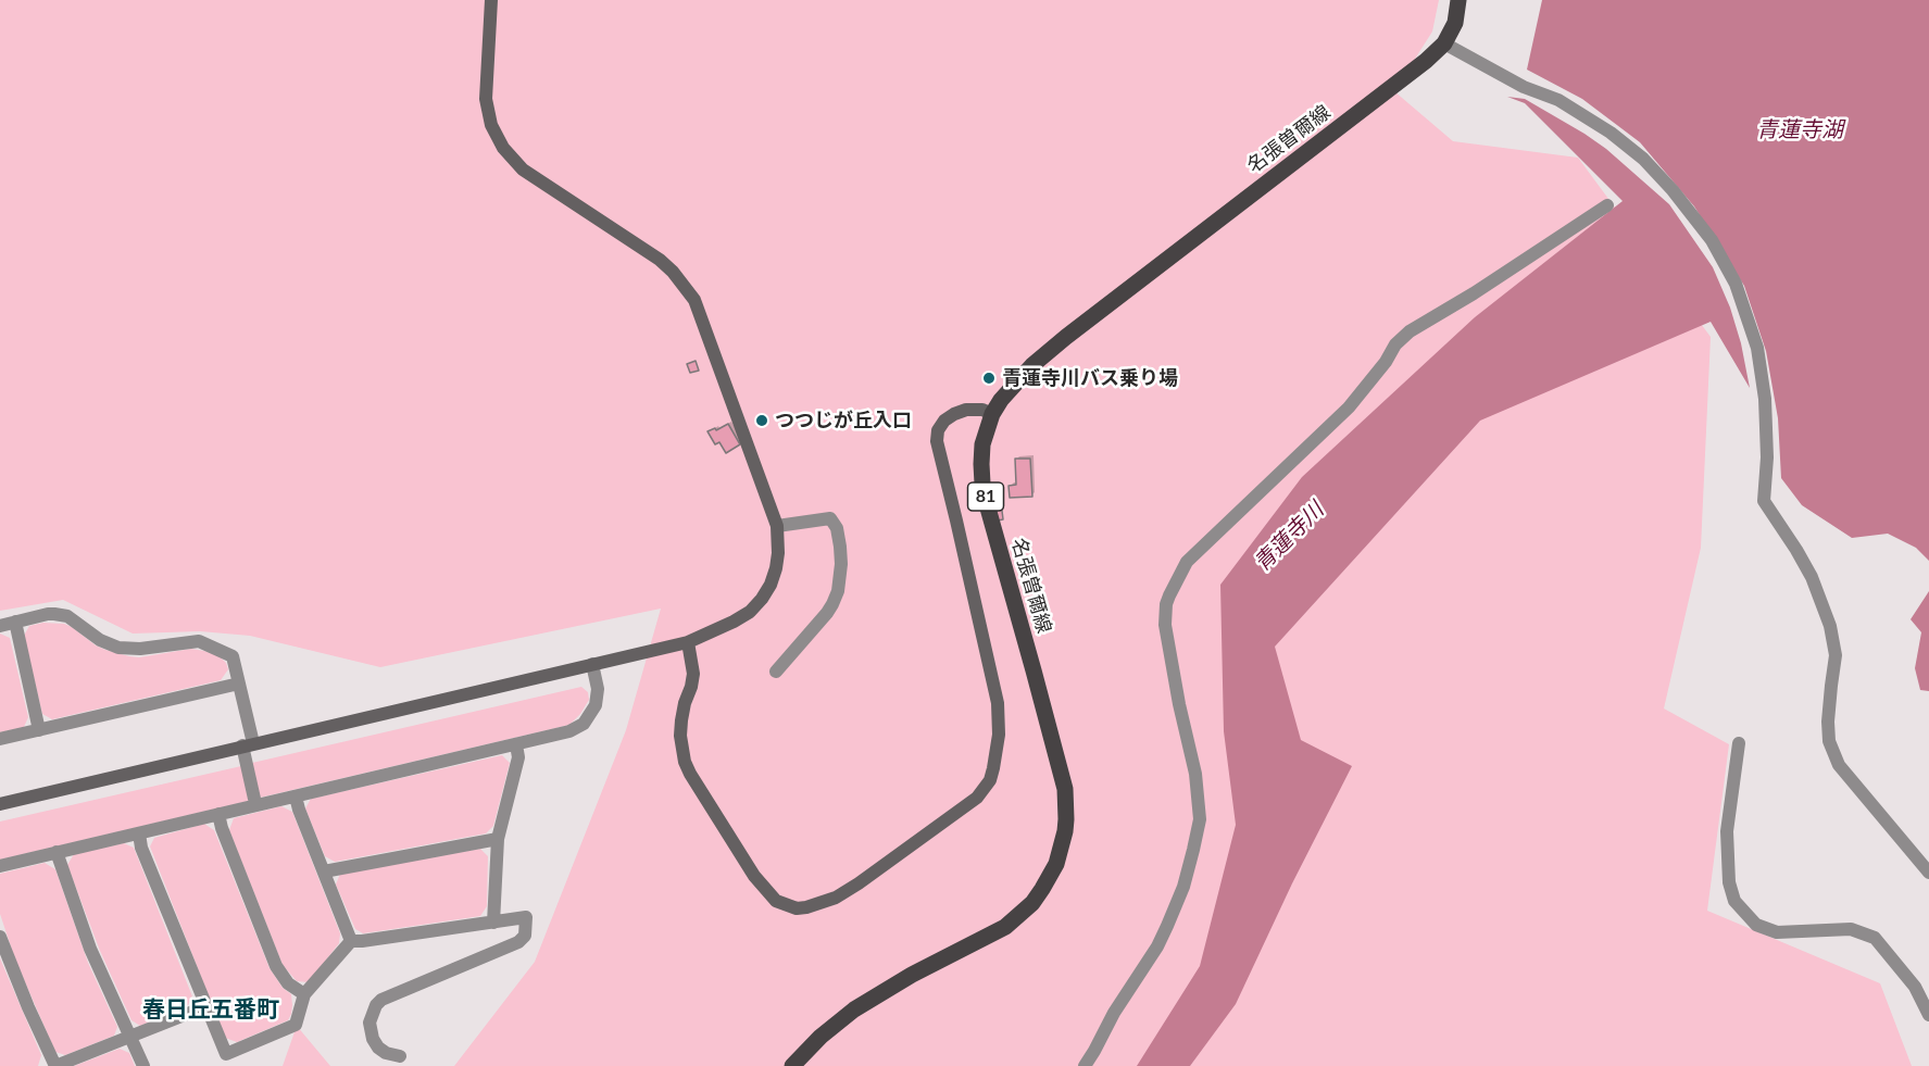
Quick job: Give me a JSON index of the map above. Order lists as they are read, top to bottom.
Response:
{
  "streets": {
    "main road": ["名張曽爾線", "81"]
  },
  "districts": ["春日丘五番町"],
  "water": ["青蓮寺湖", "青蓮寺川"],
  "places": ["青蓮寺川バス乗り場", "つつじが丘入口"]
}
